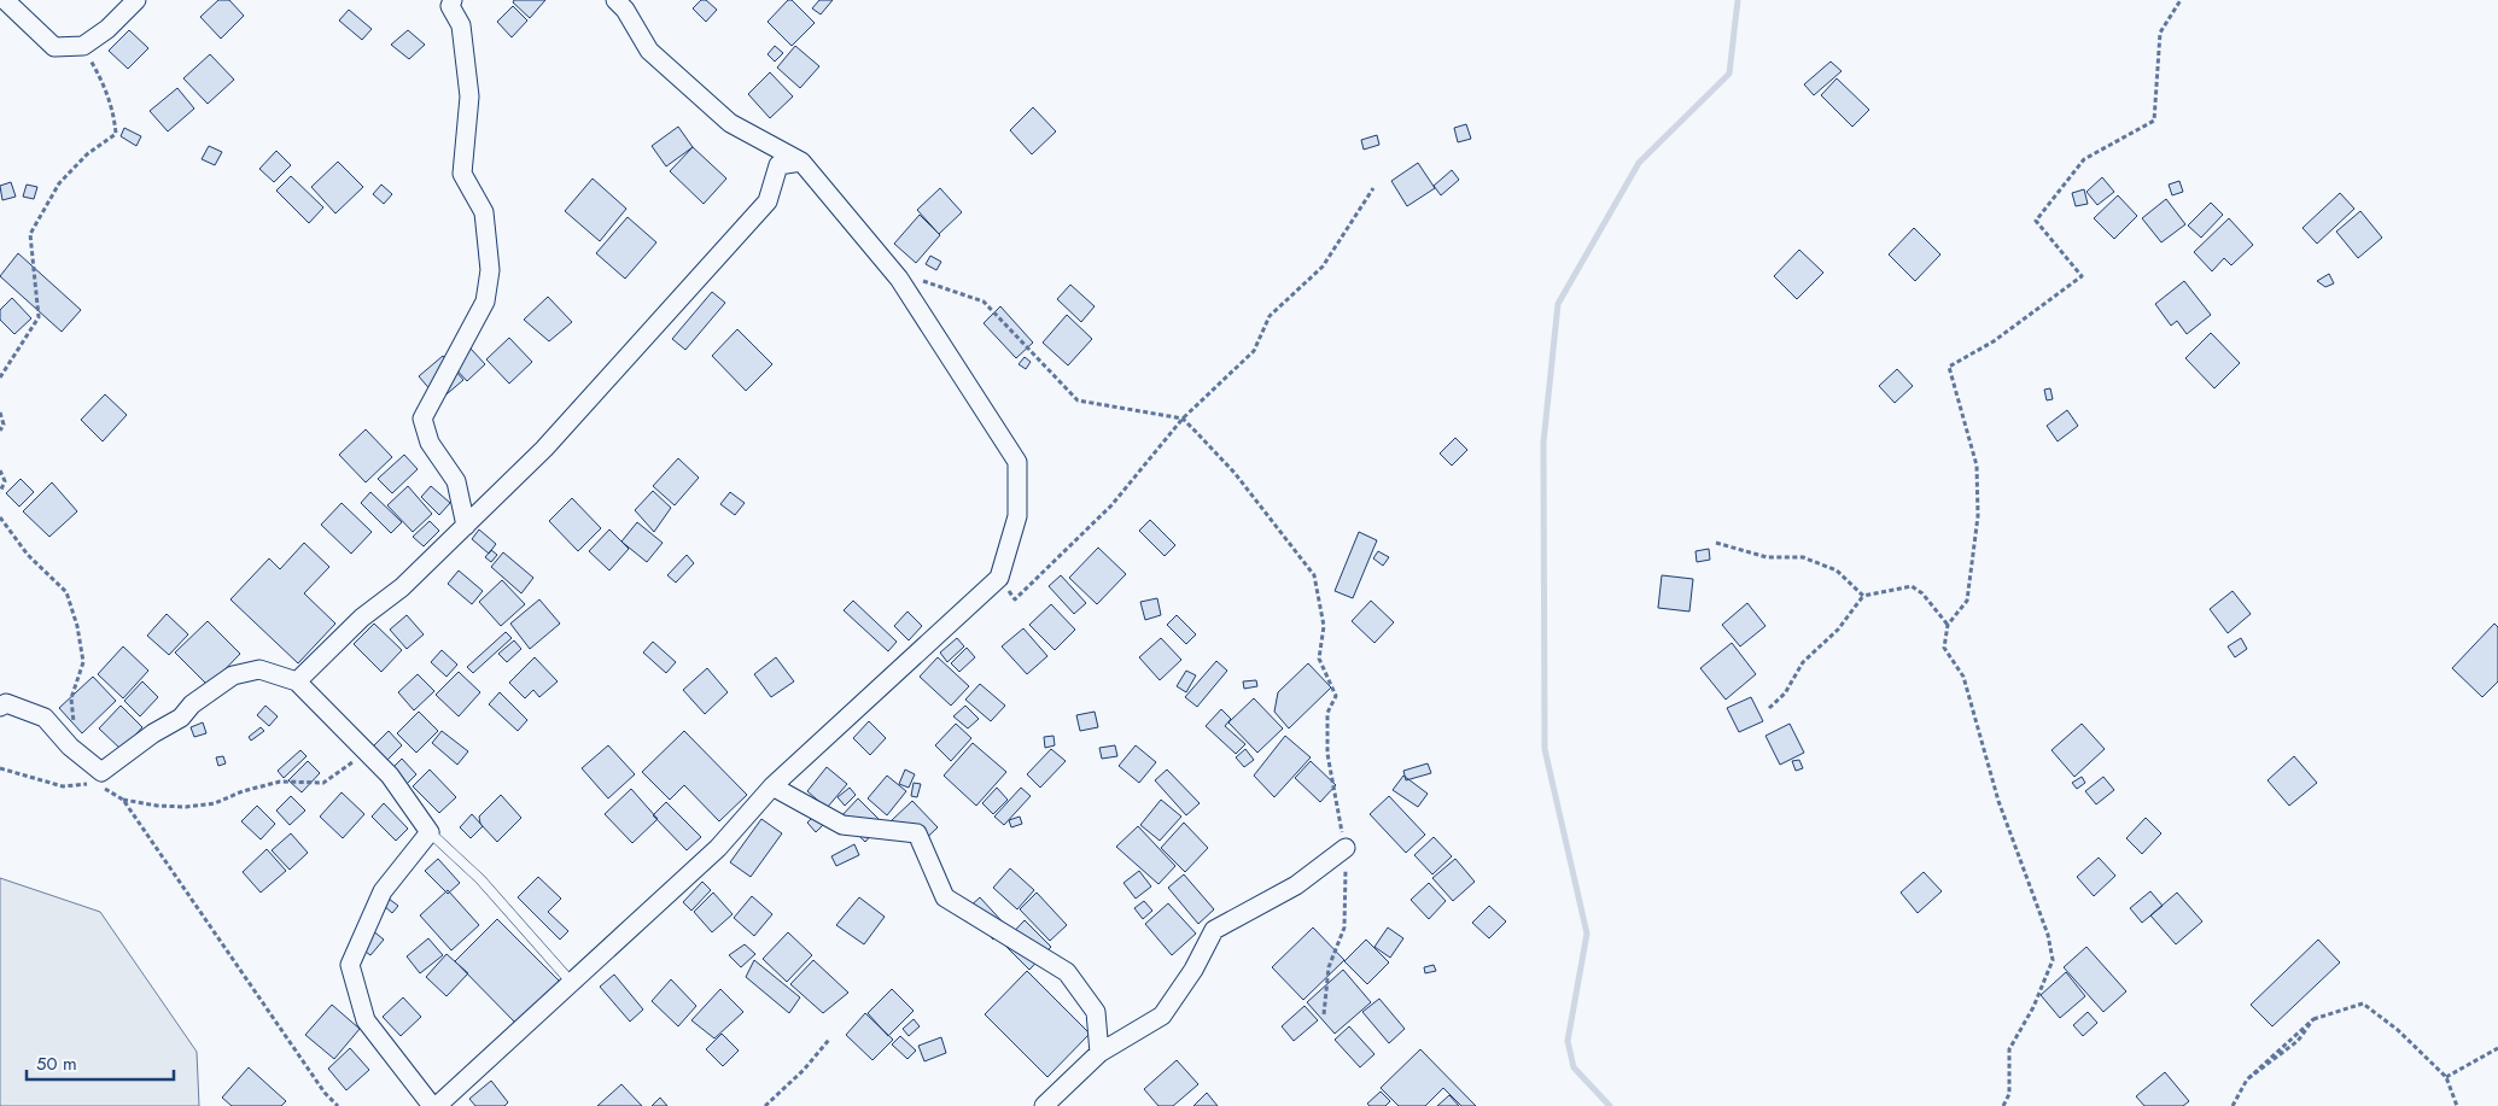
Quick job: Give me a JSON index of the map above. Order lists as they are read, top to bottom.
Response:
{
  "scale_bar": "50 m"
}
